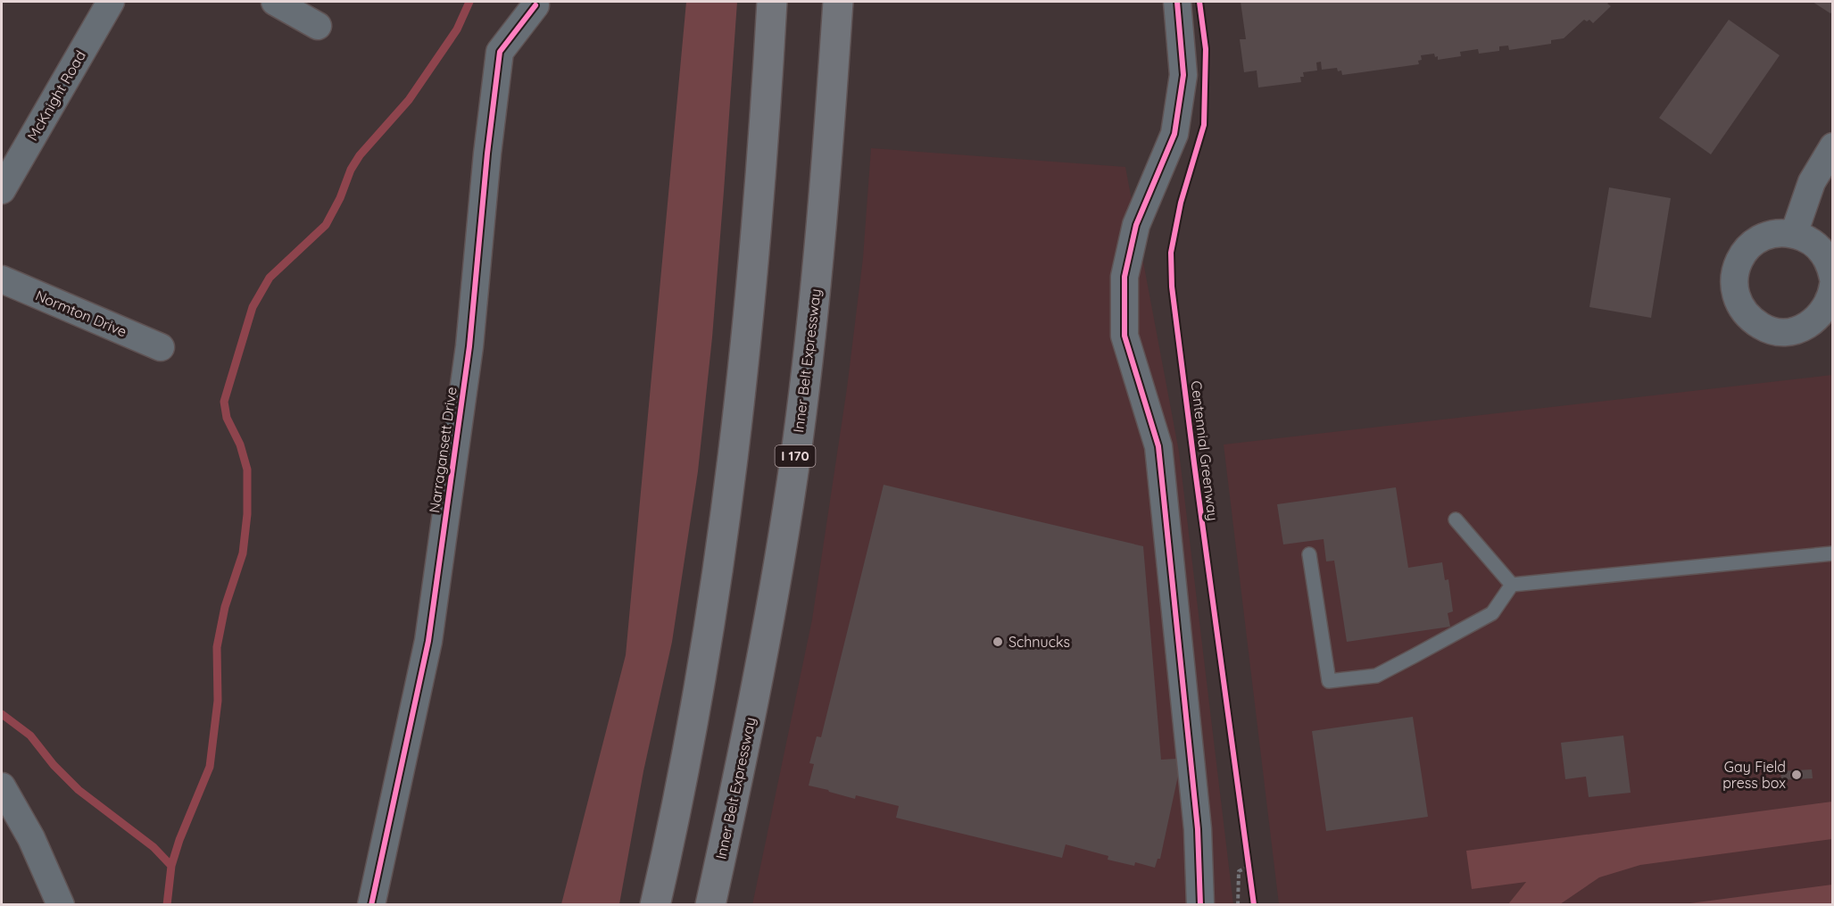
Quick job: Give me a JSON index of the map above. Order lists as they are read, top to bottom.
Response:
{
  "streets": {
    "highway": ["Inner Belt Expressway", "I 170"],
    "street": ["McKnight Road", "Normton Drive", "Narragansett Drive"],
    "cycle path": ["Centennial Greenway"]
  },
  "places": ["Schnucks", "Gay Field press box"]
}
